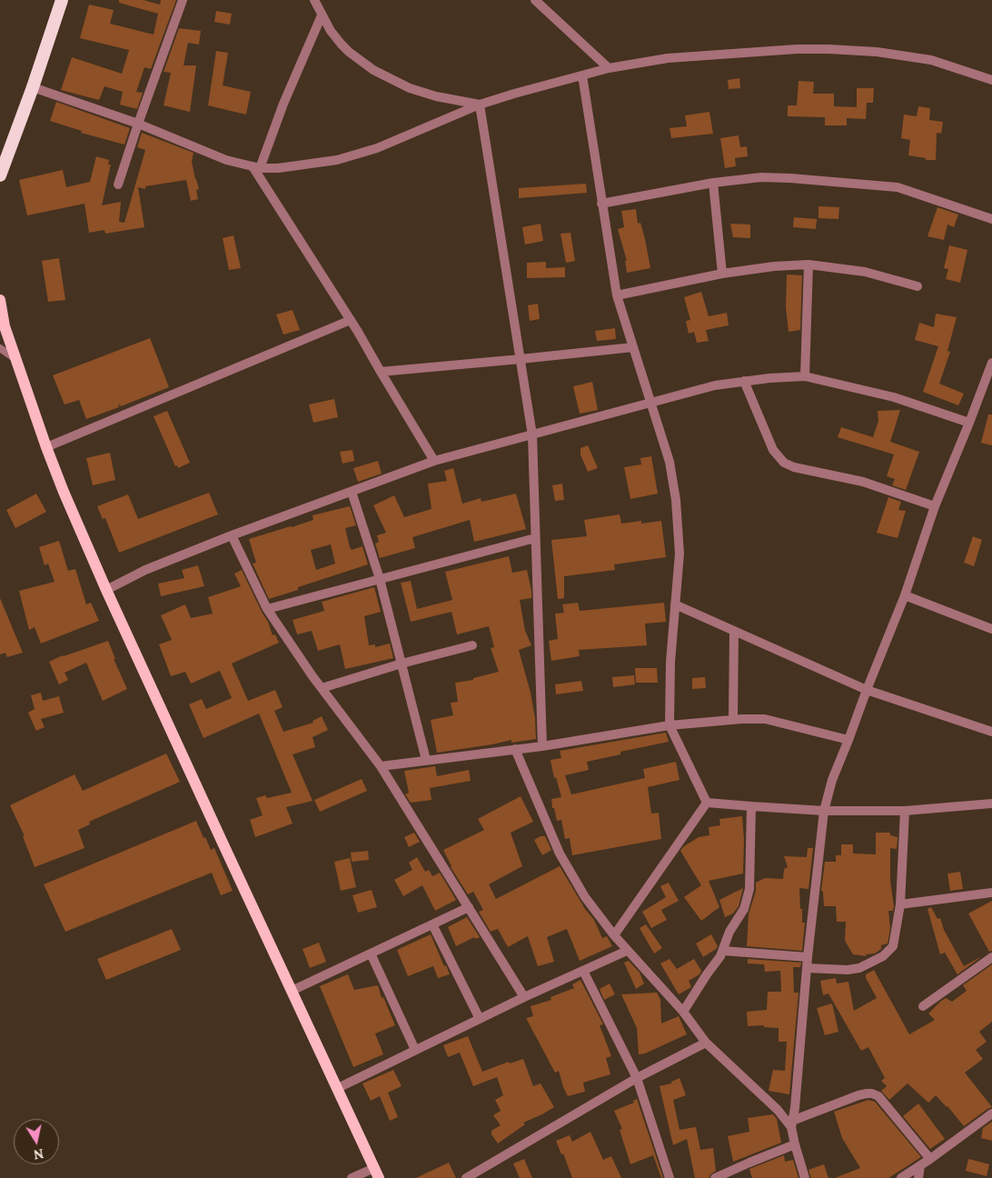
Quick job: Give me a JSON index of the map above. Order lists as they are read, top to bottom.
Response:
{
  "north": "bottom"
}
